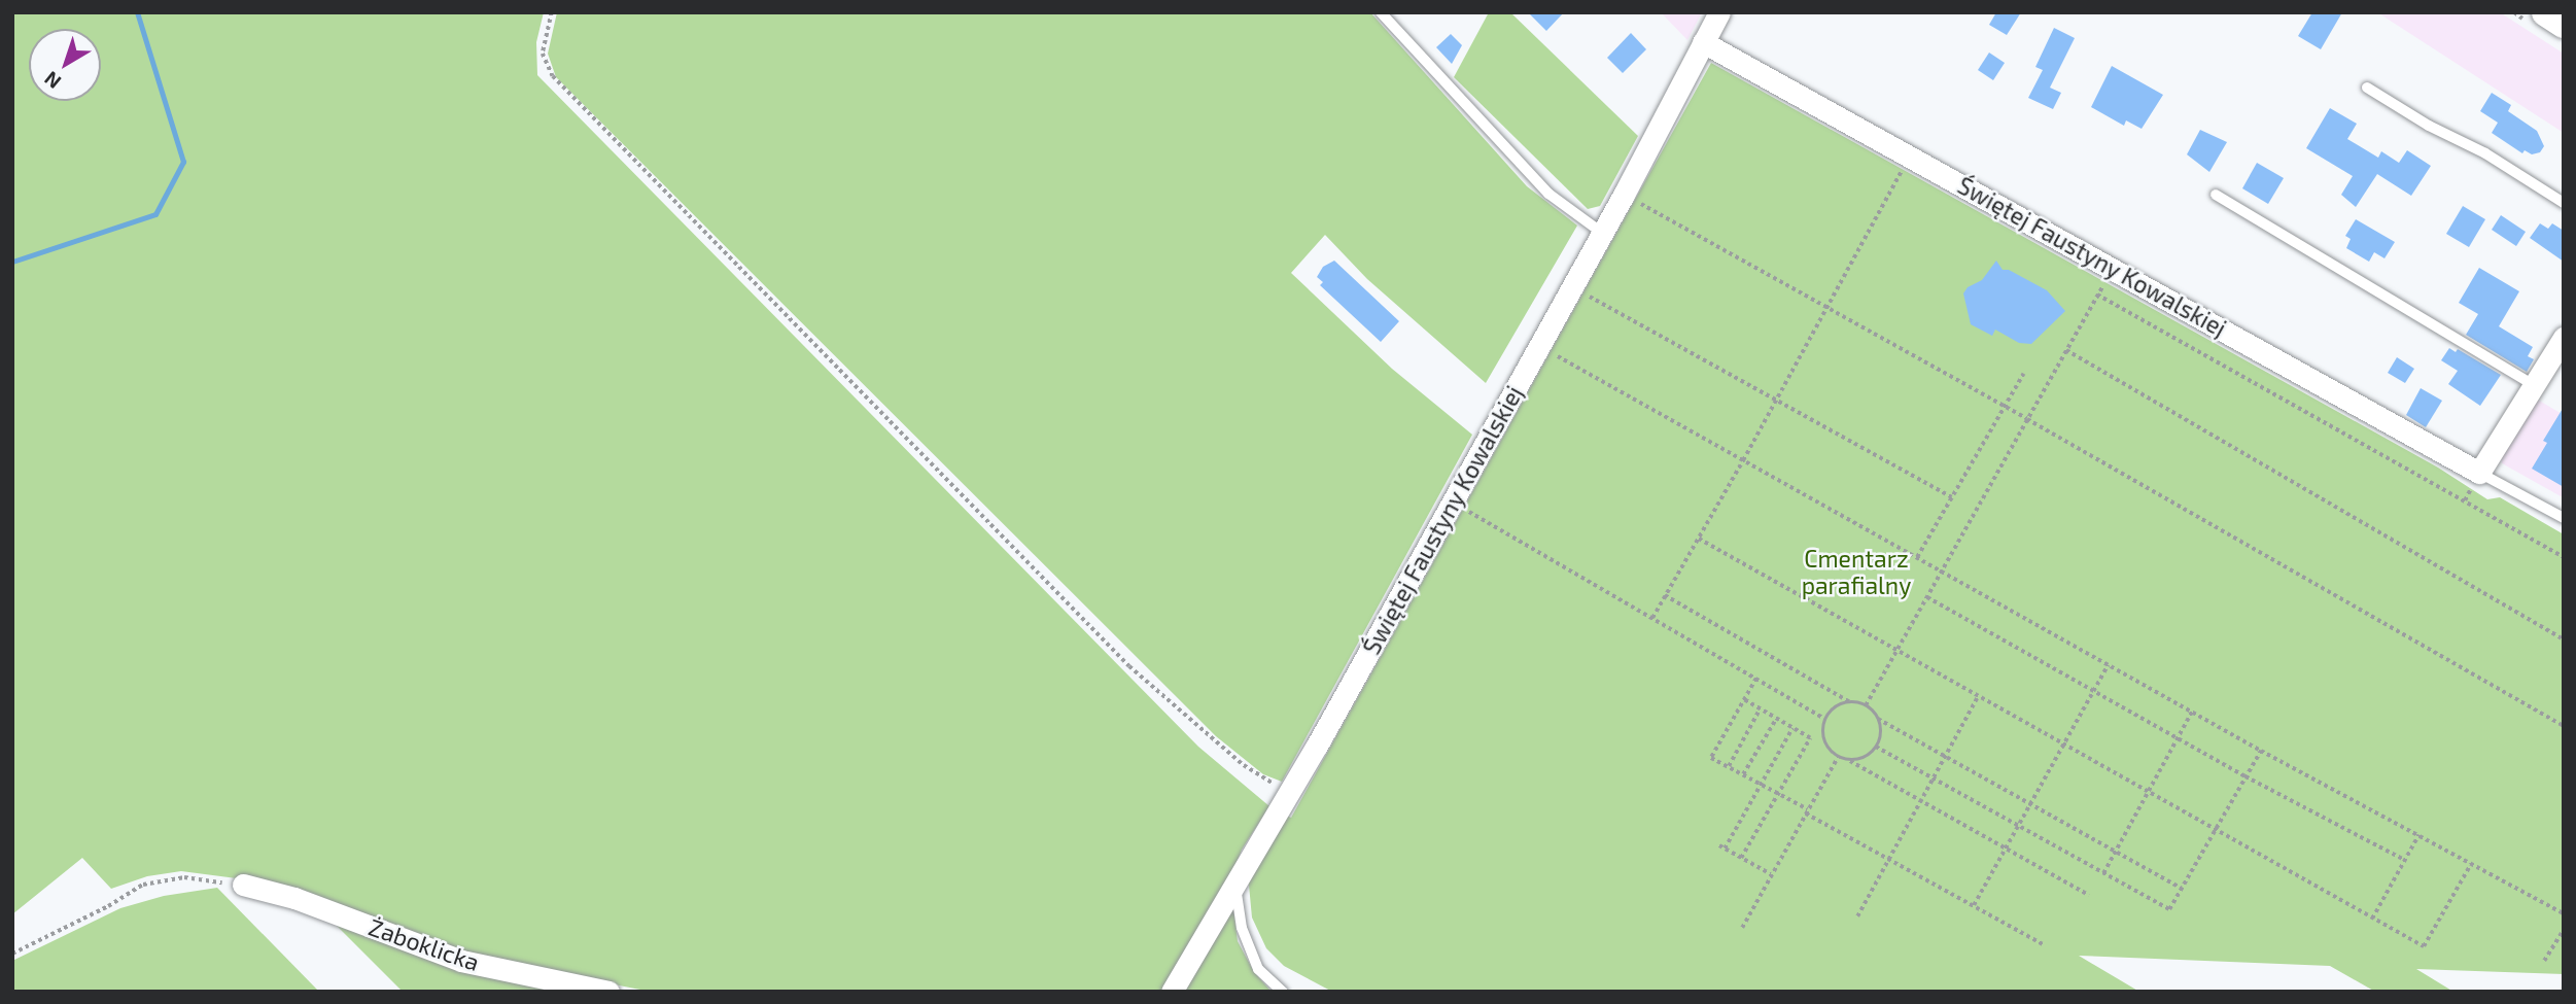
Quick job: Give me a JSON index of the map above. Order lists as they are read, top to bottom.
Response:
{
  "streets": {
    "street": ["Świętej Faustyny Kowalskiej", "Żaboklicka"]
  },
  "parks": ["Cmentarz parafialny"],
  "north": "bottom left"
}
